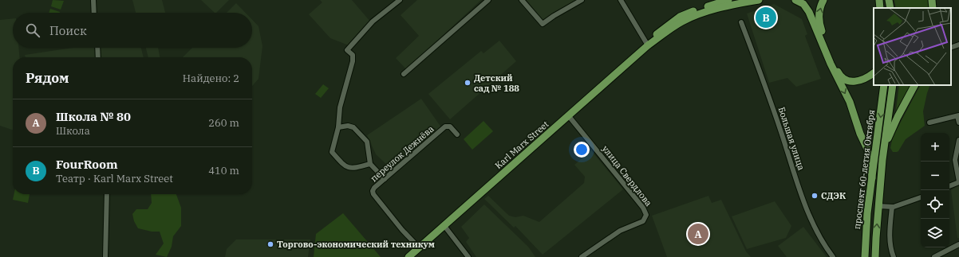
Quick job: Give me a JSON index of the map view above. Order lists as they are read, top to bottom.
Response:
{
  "streets": {
    "highway": ["Karl Marx Street", "проспект 60-летия Октября"],
    "street": ["Большая улица", "переулок Дежнёва", "улица Свердлова"]
  },
  "crossings": [
    ["Karl Marx Street", "переулок Дежнёва"],
    ["Karl Marx Street", "улица Свердлова"]
  ],
  "places": ["Детский сад № 188", "СДЭК", "Торгово-экономический техникум"],
  "page": {
    "pins": ["B", "A"],
    "search": "Поиск",
    "heading": ["Рядом", "Найдено: 2"],
    "list": [
      {
        "mark": "A",
        "name": "Школа № 80",
        "note": "Школа",
        "value": "260 m"
      },
      {
        "mark": "B",
        "name": "FourRoom",
        "note": "Театр · Karl Marx Street",
        "value": "410 m"
      }
    ],
    "map_buttons": ["+", "−"]
  }
}
